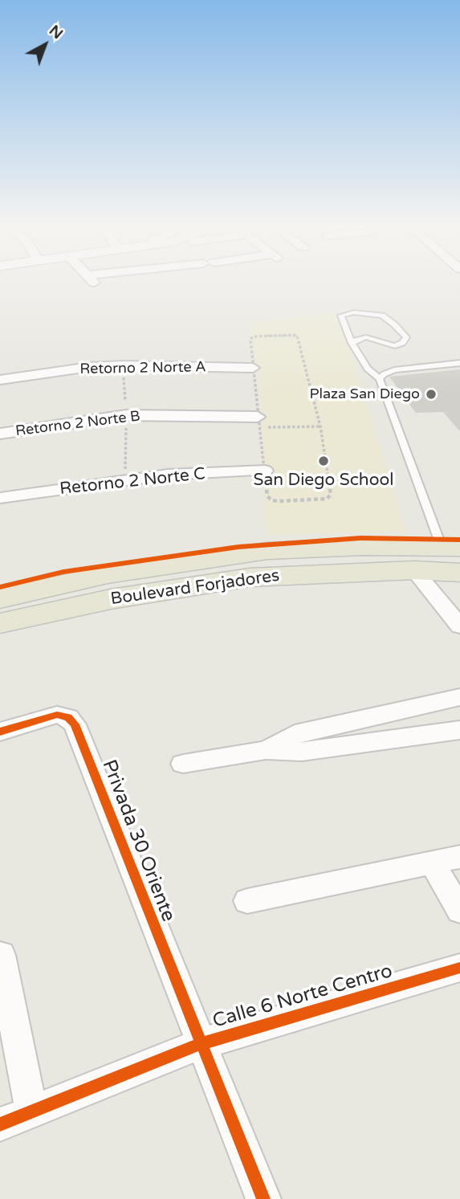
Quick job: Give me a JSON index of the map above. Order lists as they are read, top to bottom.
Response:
{
  "streets": {
    "main road": ["Boulevard Forjadores"],
    "street": [
      "Retorno 2 Norte A",
      "Retorno 2 Norte B",
      "Retorno 2 Norte C",
      "Privada 30 Oriente",
      "Calle 6 Norte Centro"
    ]
  },
  "crossings": [
    ["Privada 30 Oriente", "Calle 6 Norte Centro"]
  ],
  "places": ["Plaza San Diego", "San Diego School"],
  "north": "top right"
}
